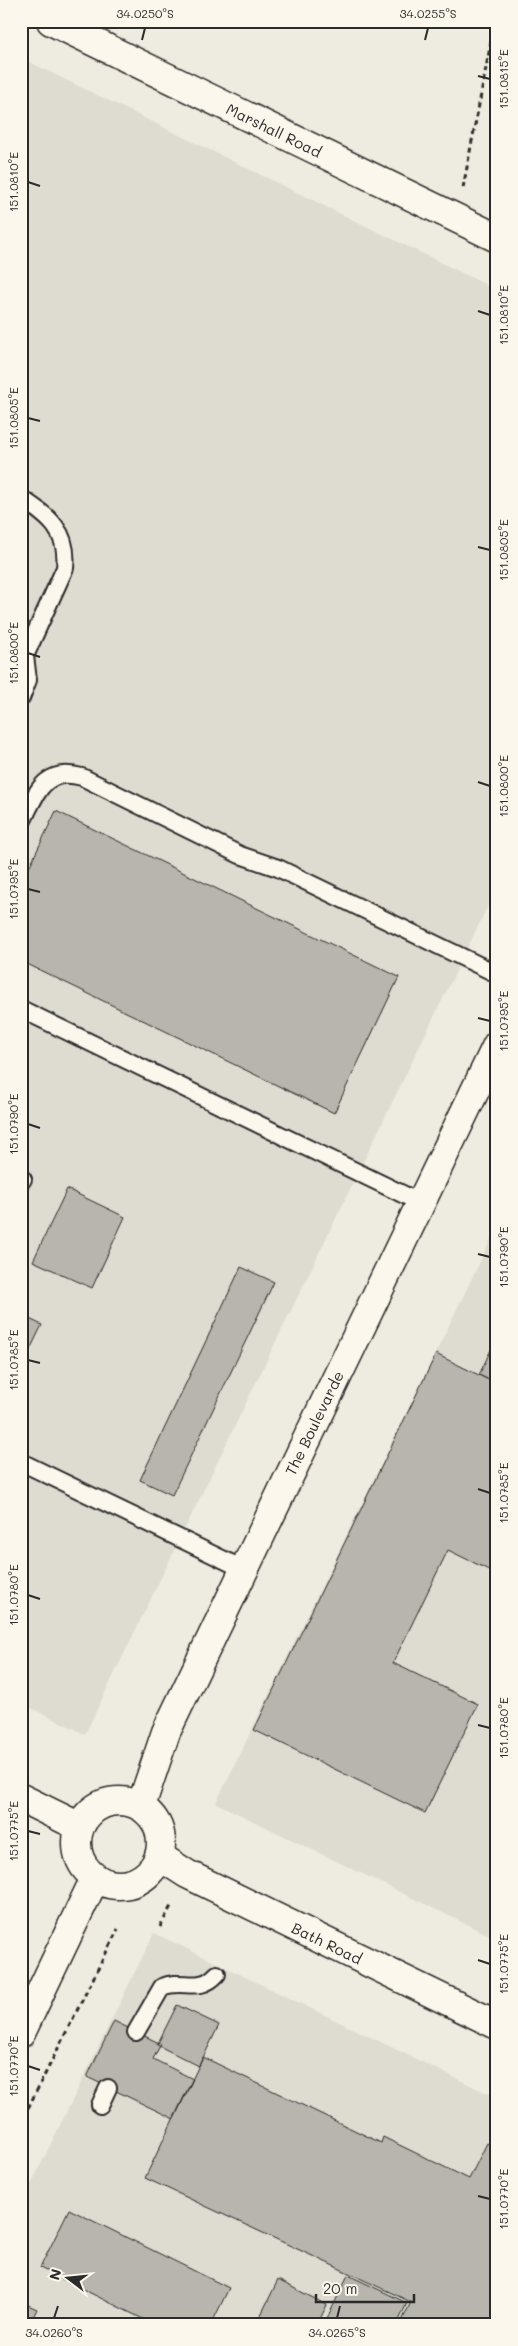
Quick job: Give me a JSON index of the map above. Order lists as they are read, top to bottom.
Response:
{
  "streets": {
    "street": ["Marshall Road", "The Boulevarde", "Bath Road"]
  },
  "crossings": [
    ["The Boulevarde", "Bath Road"]
  ],
  "scale_bar": "20 m",
  "north": "left",
  "coordinates": [
    "34.0250°S",
    "34.0255°S",
    "151.0815°E",
    "151.0810°E",
    "151.0805°E",
    "151.0800°E",
    "151.0795°E",
    "151.0790°E",
    "151.0785°E",
    "151.0780°E",
    "151.0775°E",
    "151.0770°E",
    "34.0260°S",
    "34.0265°S"
  ]
}
